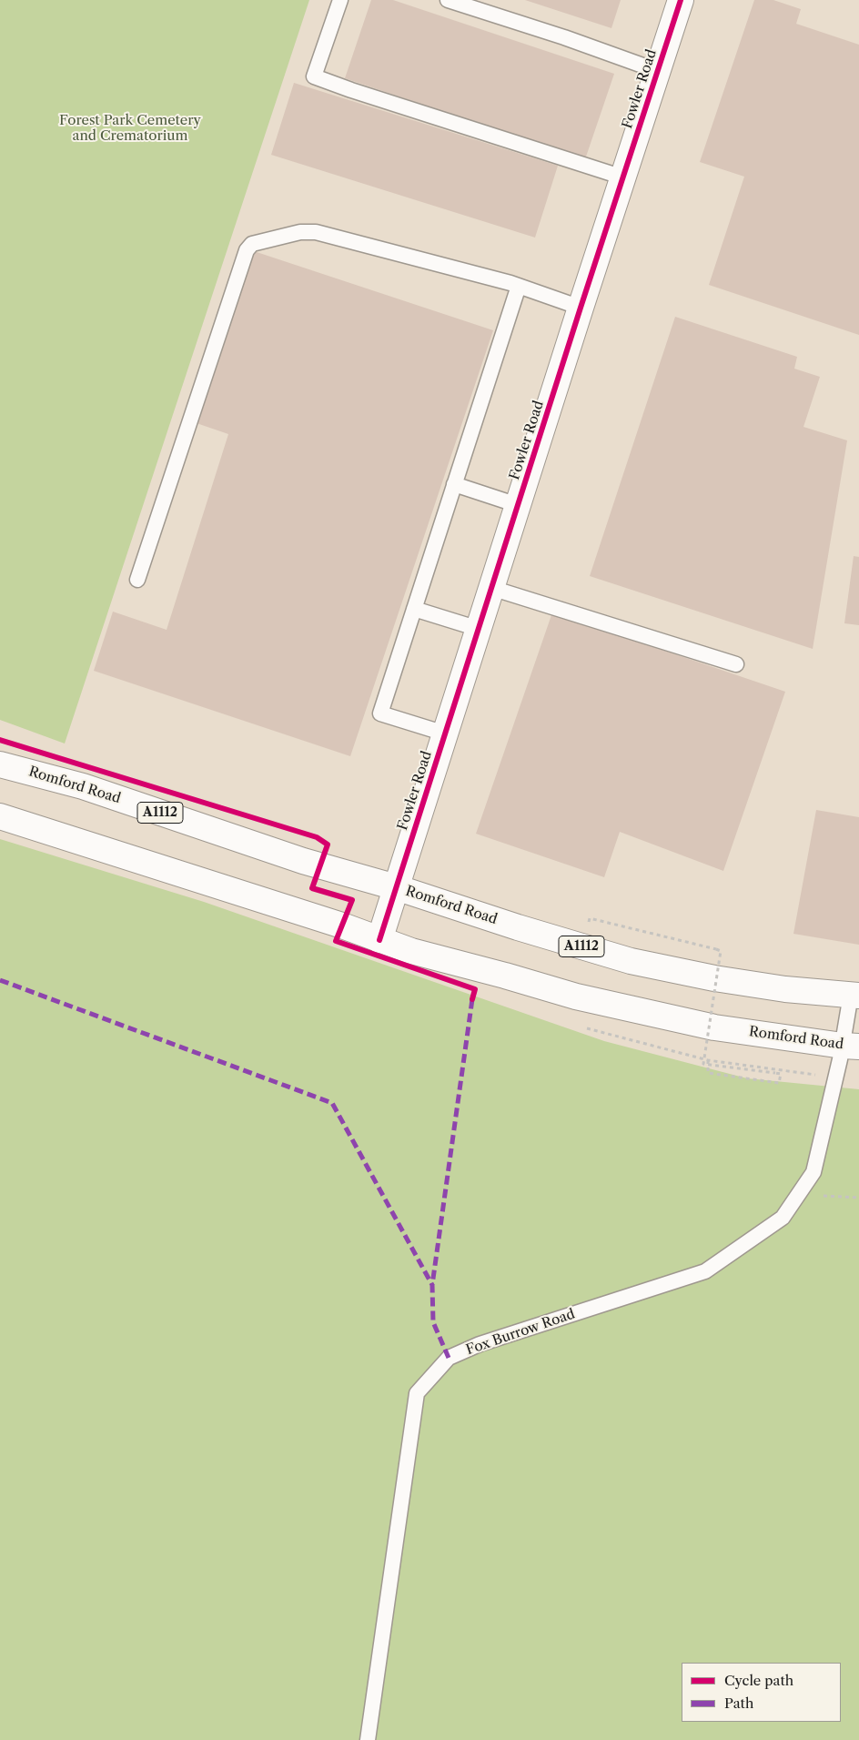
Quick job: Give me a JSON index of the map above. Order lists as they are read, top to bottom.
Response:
{
  "streets": {
    "main road": ["Fowler Road", "Romford Road", "A1112"],
    "lane": ["Fox Burrow Road"]
  },
  "crossings": [
    ["Fowler Road", "Romford Road"],
    ["Romford Road", "Fox Burrow Road"]
  ],
  "parks": ["Forest Park Cemetery and Crematorium"],
  "legend": ["Cycle path", "Path"]
}
